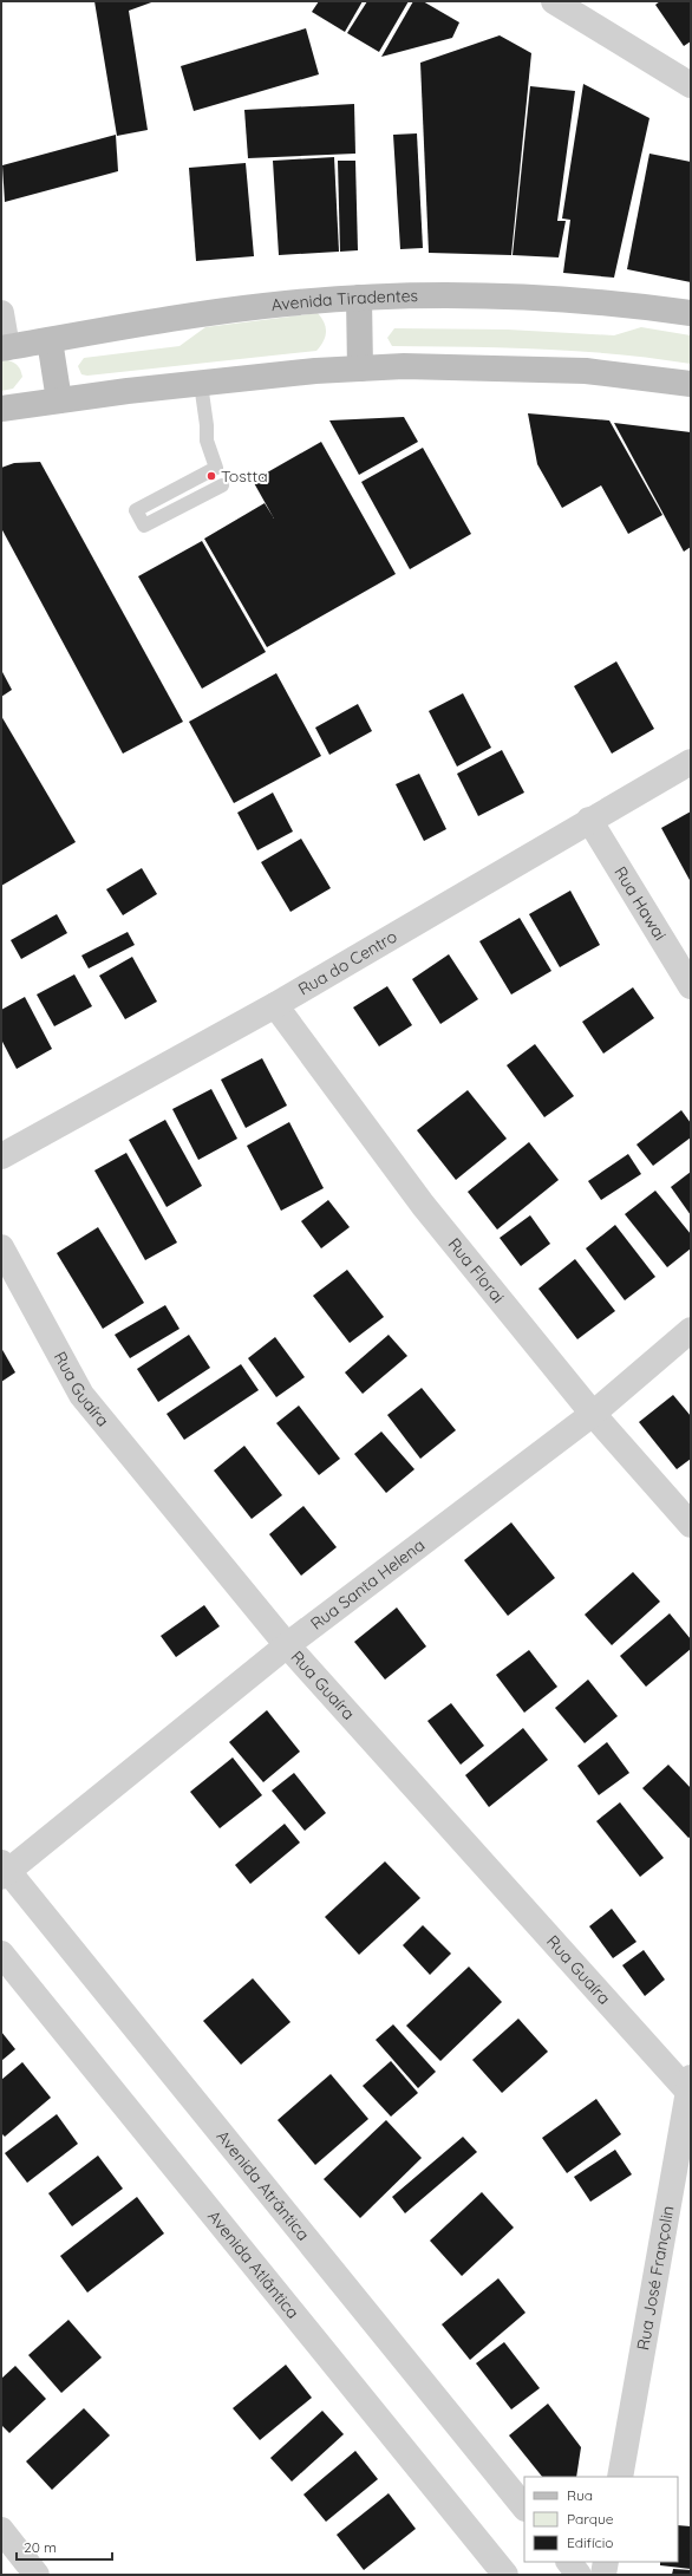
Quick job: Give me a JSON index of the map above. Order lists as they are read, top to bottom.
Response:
{
  "streets": {
    "main road": ["Avenida Tiradentes"],
    "street": [
      "Rua Hawai",
      "Rua do Centro",
      "Rua Florai",
      "Rua Guaíra",
      "Rua Santa Helena",
      "Avenida Atrântica",
      "Avenida Atlântica",
      "Rua José Françolin"
    ]
  },
  "crossings": [
    ["Rua Hawai", "Rua do Centro"],
    ["Rua do Centro", "Rua Florai"],
    ["Rua Florai", "Rua Santa Helena"],
    ["Rua Guaíra", "Rua Santa Helena"],
    ["Rua Guaíra", "Rua José Françolin"],
    ["Rua Santa Helena", "Avenida Atrântica"]
  ],
  "places": ["Tostta"],
  "legend": ["Rua", "Parque", "Edifício"],
  "scale_bar": "20 m"
}
